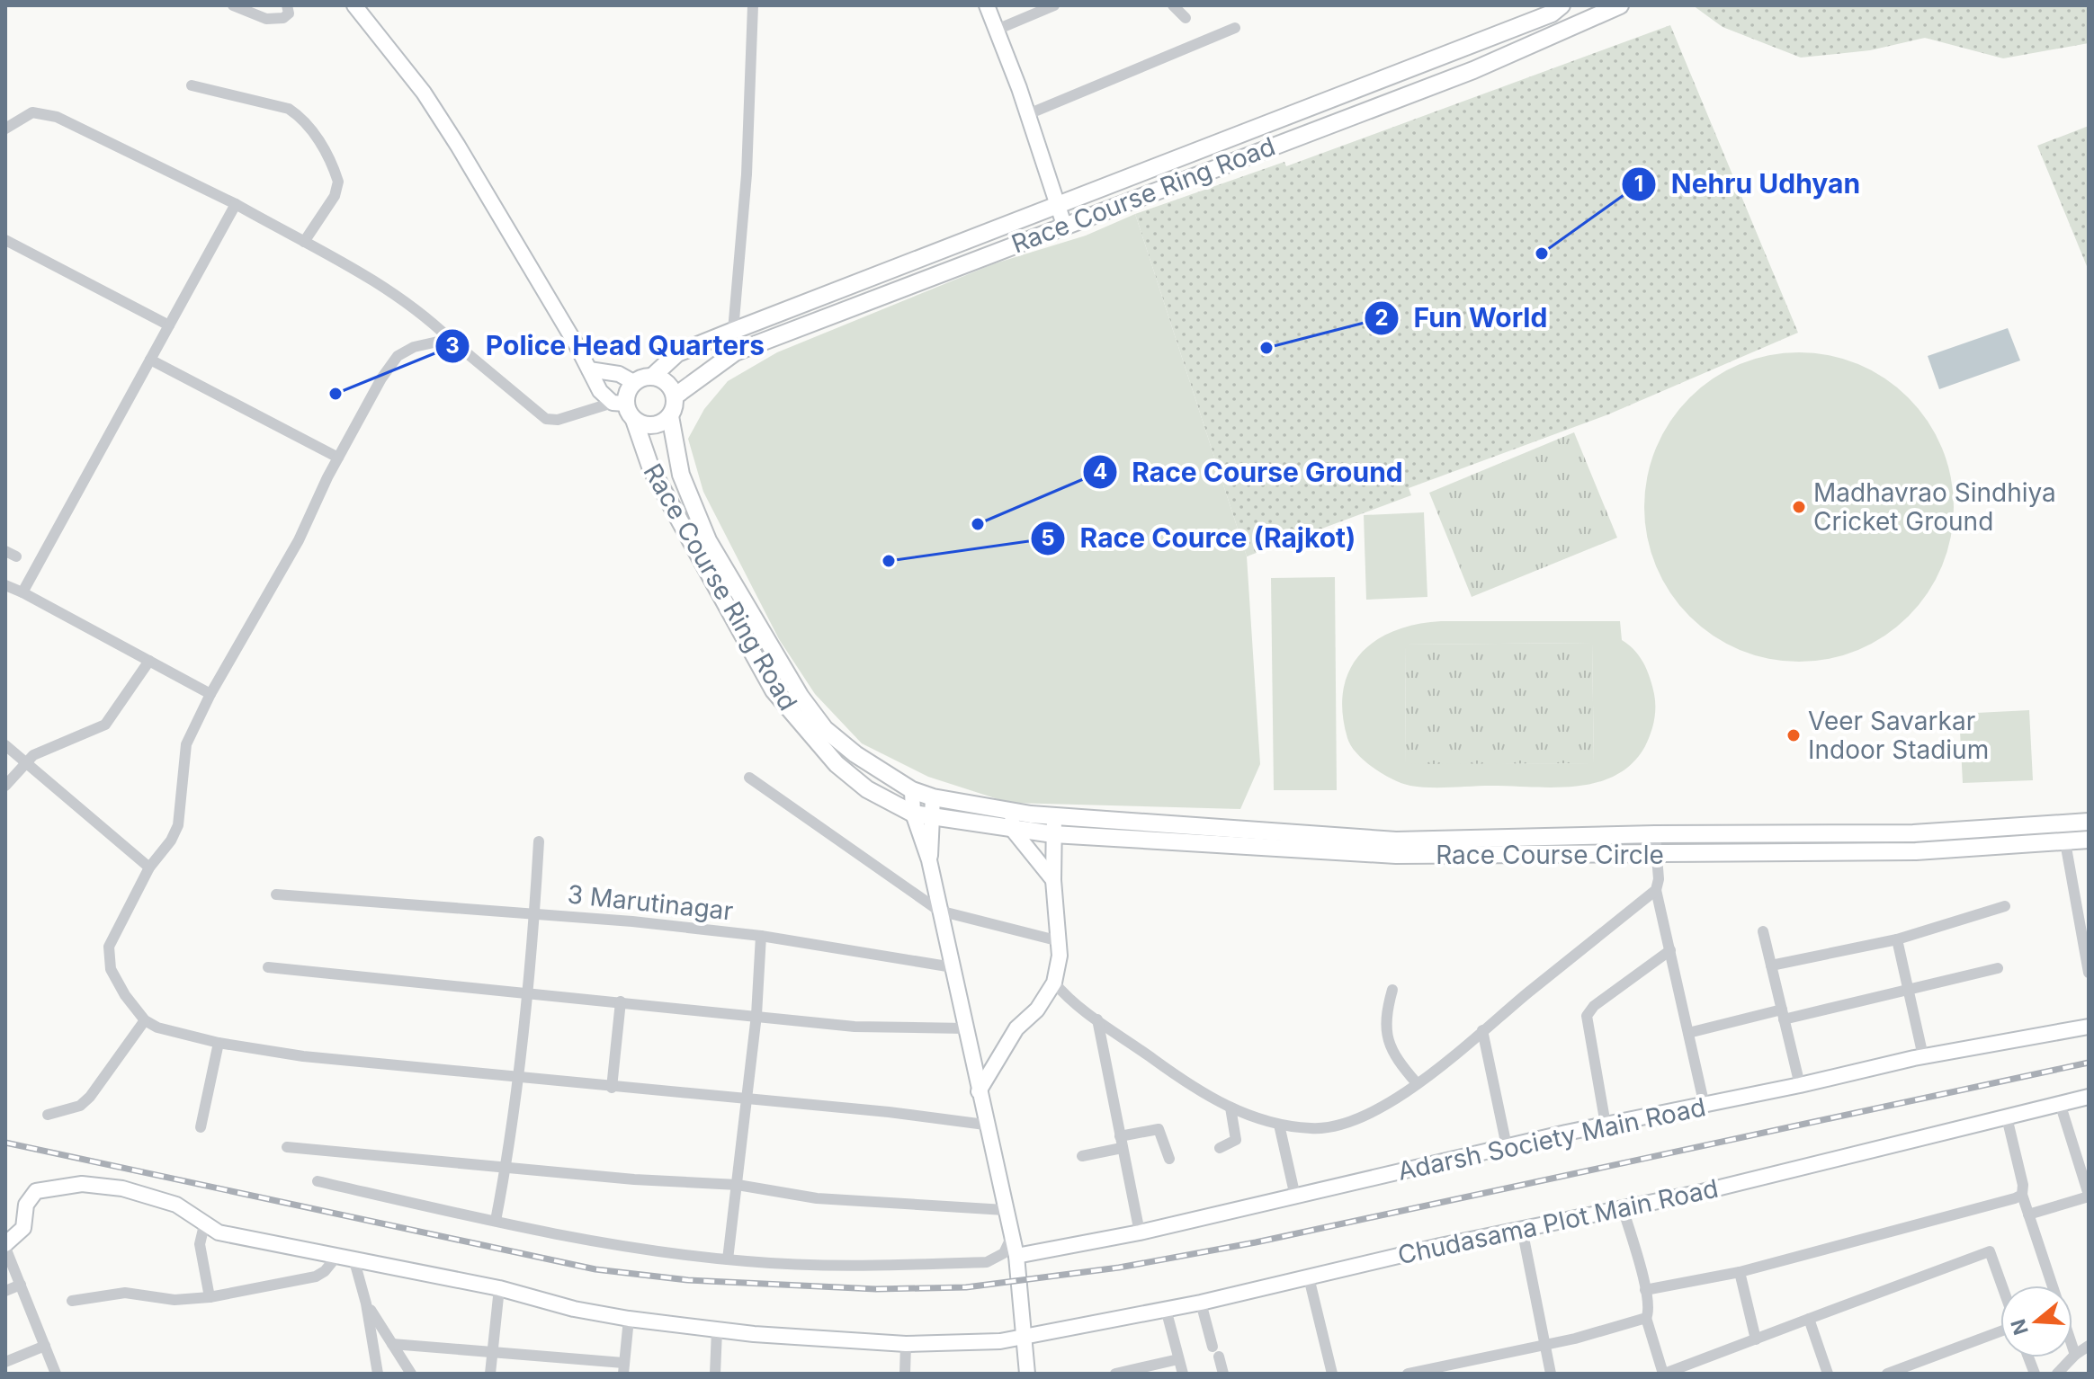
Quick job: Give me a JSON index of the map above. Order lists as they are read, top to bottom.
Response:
{
  "streets": {
    "main road": ["Race Course Ring Road", "Race Course Circle"],
    "street": ["3 Marutinagar", "Adarsh Society Main Road", "Chudasama Plot Main Road"]
  },
  "crossings": [
    ["Race Course Ring Road", "Race Course Circle"]
  ],
  "places": [
    "Nehru Udhyan",
    "Fun World",
    "Police Head Quarters",
    "Madhavrao Sindhiya Cricket Ground",
    "Race Course Ground",
    "Race Cource (Rajkot)",
    "Veer Savarkar Indoor Stadium"
  ],
  "north": "left"
}
